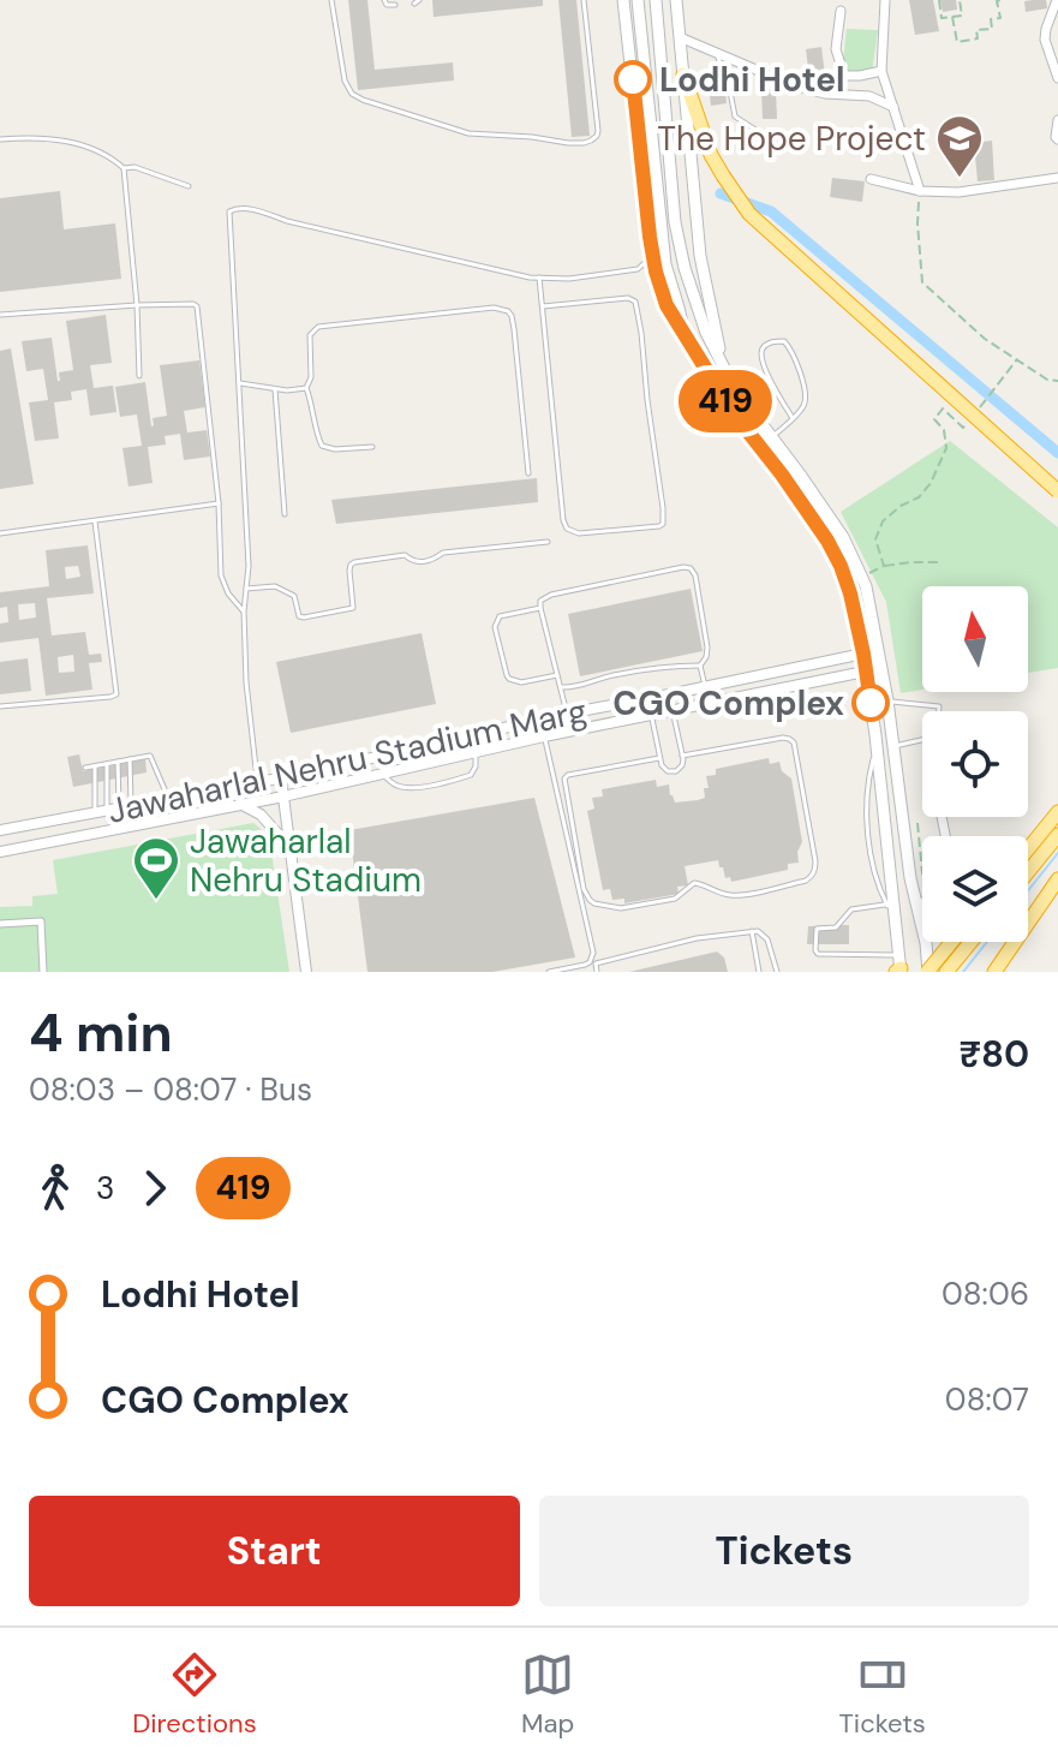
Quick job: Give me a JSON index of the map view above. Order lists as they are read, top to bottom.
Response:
{
  "streets": {
    "street": ["Jawaharlal Nehru Stadium Marg"]
  },
  "places": {
    "other": ["Lodhi Hotel", "CGO Complex"],
    "school or university": ["The Hope Project"],
    "sports": ["Jawaharlal Nehru Stadium"]
  },
  "lines": ["bus line 419"],
  "north": "top",
  "page": {
    "on_map": "419",
    "heading": ["4 min", "08:03 – 08:07 · Bus", "₹80"],
    "legs": ["3", "419"],
    "list": [
      {
        "name": "Lodhi Hotel",
        "value": "08:06"
      },
      {
        "name": "CGO Complex",
        "value": "08:07"
      }
    ],
    "buttons": ["Start", "Tickets"],
    "tabs": ["Directions", "Map", "Tickets"]
  }
}
